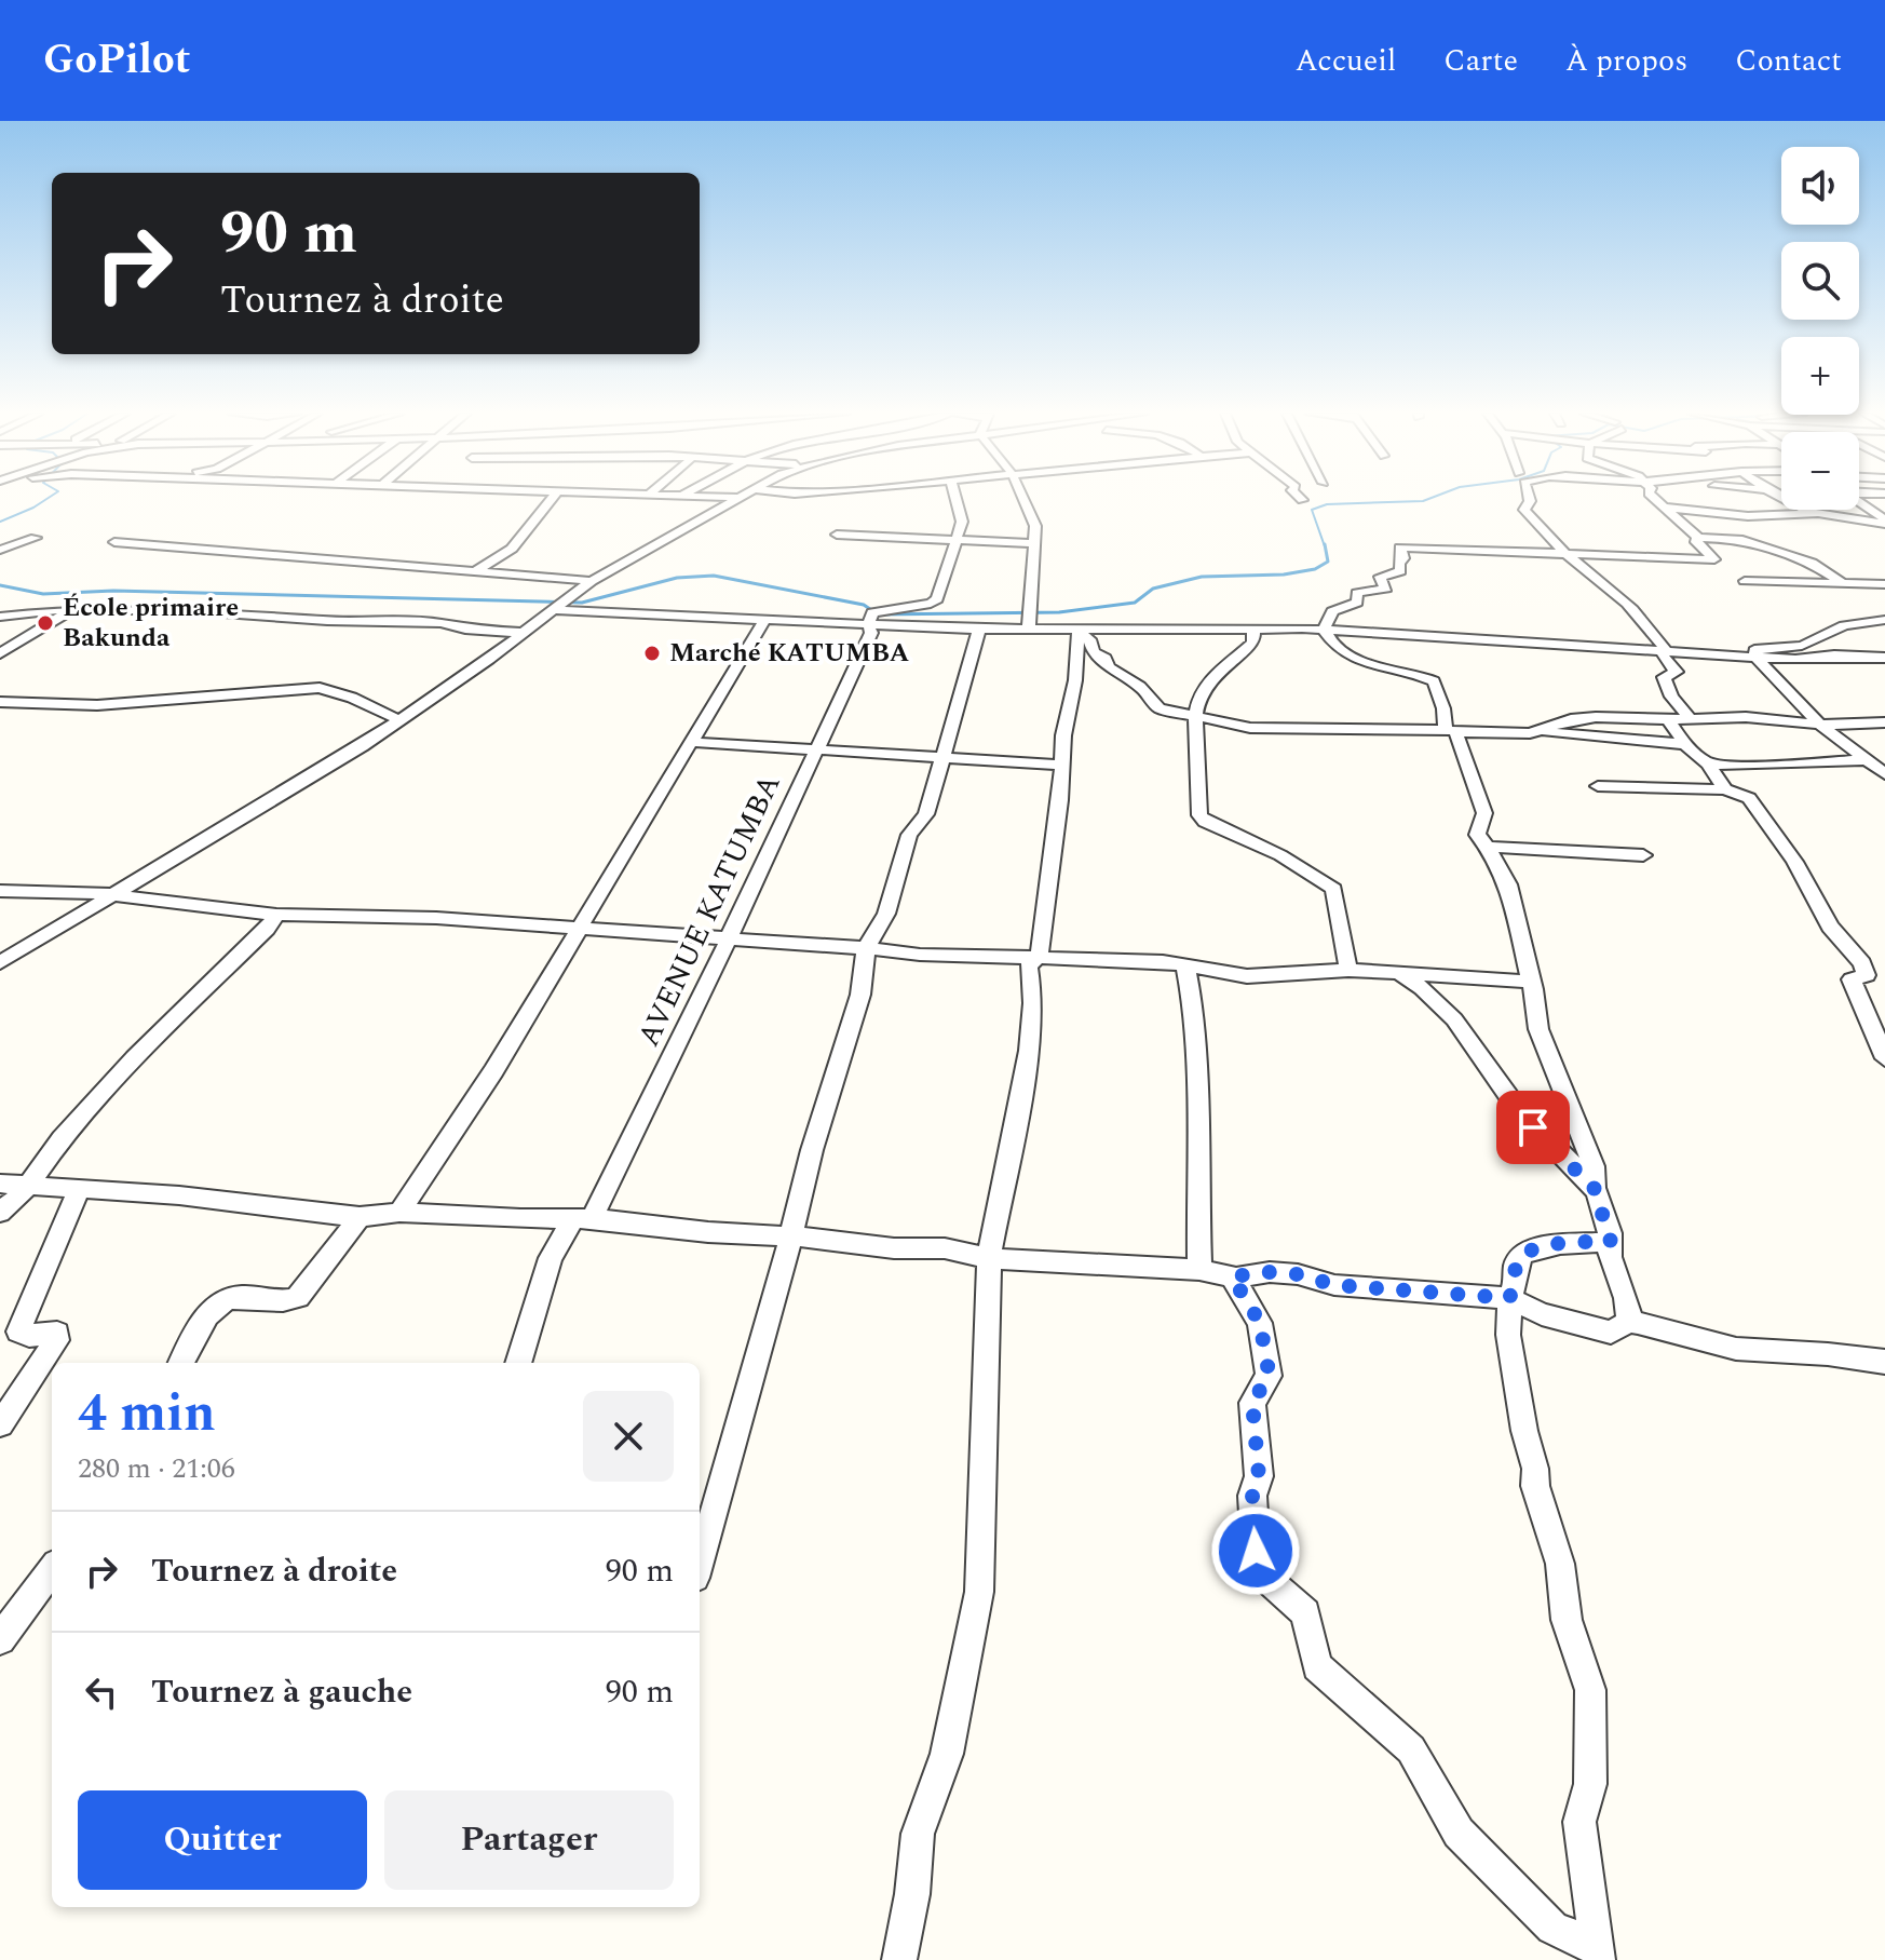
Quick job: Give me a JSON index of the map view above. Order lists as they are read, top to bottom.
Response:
{
  "streets": {
    "street": ["AVENUE KATUMBA"]
  },
  "places": ["École primaire Bakunda", "Marché KATUMBA"],
  "page": {
    "header": "GoPilot",
    "nav": [
      "Accueil",
      "Carte",
      "À propos",
      "Contact"
    ],
    "map_buttons": ["+", "−"],
    "turn": ["90 m", "Tournez à droite"],
    "heading": ["4 min", "280 m · 21:06"],
    "list": [
      {
        "name": "Tournez à droite",
        "value": "90 m"
      },
      {
        "name": "Tournez à gauche",
        "value": "90 m"
      }
    ],
    "buttons": ["Quitter", "Partager"]
  }
}
